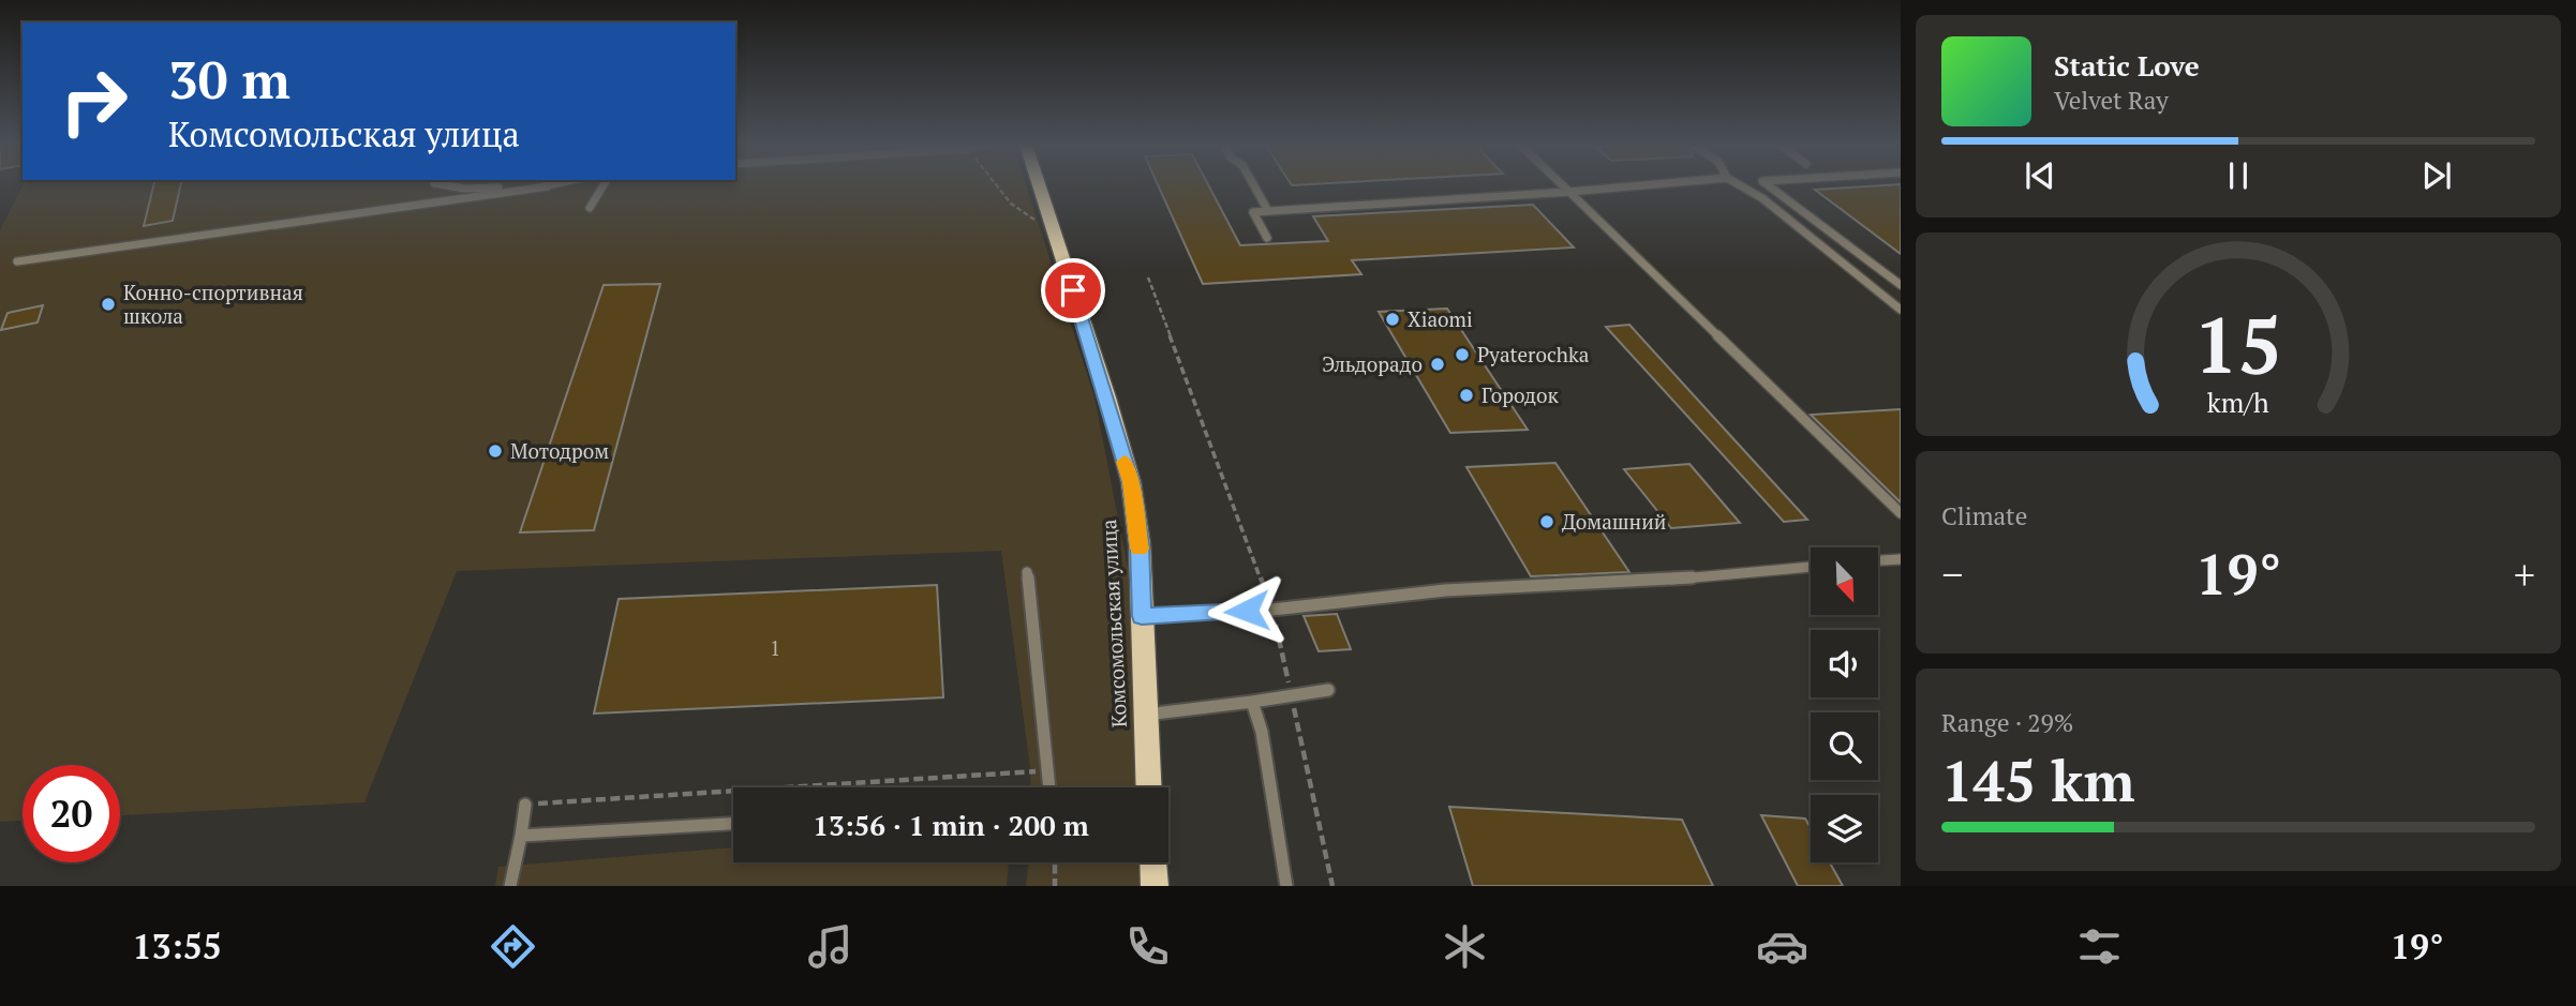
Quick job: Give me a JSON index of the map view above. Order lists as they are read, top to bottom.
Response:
{
  "streets": {
    "main road": ["Комсомольская улица"]
  },
  "places": [
    "Конно-спортивная школа",
    "Xiaomi",
    "Pyaterochka",
    "Эльдорадо",
    "Городок",
    "Мотодром",
    "Домашний"
  ],
  "house_numbers": ["1"],
  "north": "bottom right",
  "page": {
    "turn": ["30 m", "Комсомольская улица"],
    "song": ["Static Love", "Velvet Ray"],
    "tile": [
      "Climate",
      ["Range · 29%", "145 km"]
    ],
    "heat": ["−", "19°", "+"],
    "limit": "20",
    "trip": "13:56 · 1 min · 200 m",
    "tabs": ["13:55", "19°"],
    "gauge": ["15", "km/h"]
  }
}
